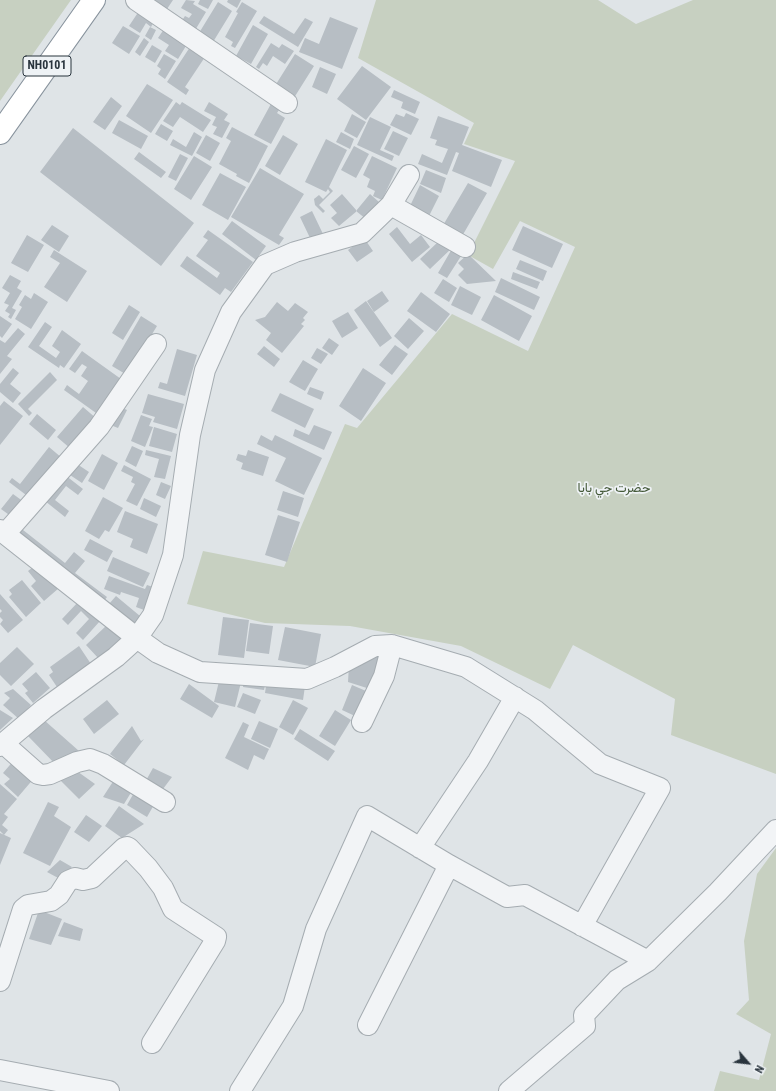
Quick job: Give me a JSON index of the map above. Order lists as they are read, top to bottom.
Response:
{
  "streets": {
    "highway": ["NH0101"]
  },
  "parks": ["حضرت جي بابا"],
  "north": "bottom right"
}
